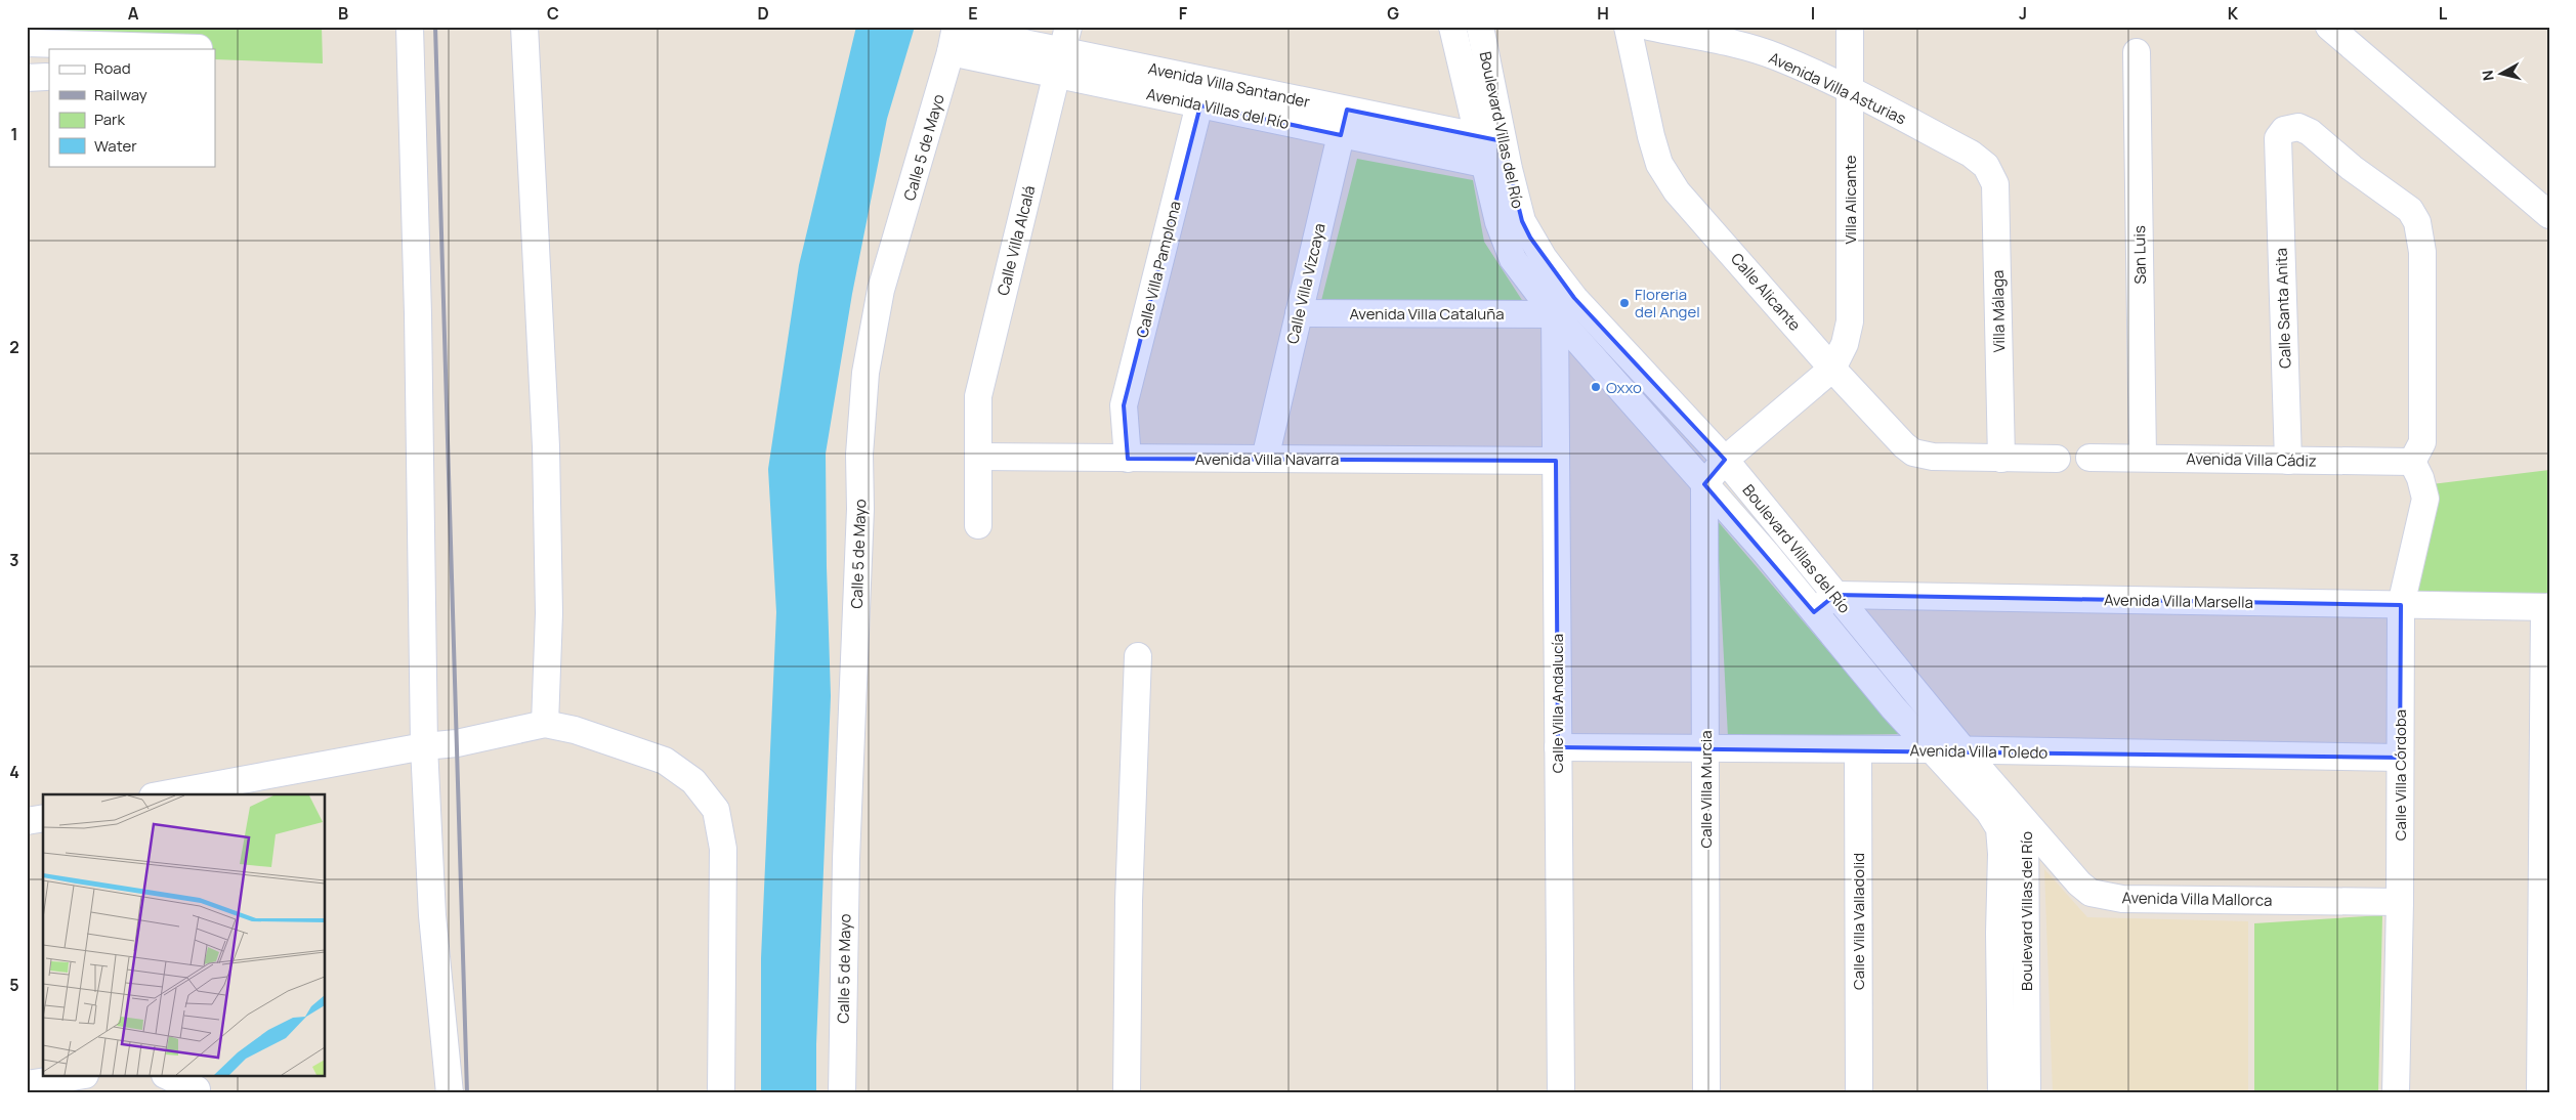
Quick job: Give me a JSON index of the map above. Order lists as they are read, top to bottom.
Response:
{
  "streets": {
    "street": [
      "Avenida Villa Santander",
      "Avenida Villa Asturias",
      "Avenida Villas del Río",
      "Boulevard Villas del Río",
      "Calle 5 de Mayo",
      "Villa Alicante",
      "Calle Villa Alcalá",
      "San Luis",
      "Calle Villa Pamplona",
      "Calle Villa Vizcaya",
      "Calle Alicante",
      "Calle Santa Anita",
      "Villa Málaga",
      "Avenida Villa Cataluña",
      "Avenida Villa Navarra",
      "Avenida Villa Cádiz",
      "Avenida Villa Marsella",
      "Calle Villa Andalucía",
      "Avenida Villa Toledo",
      "Calle Villa Córdoba",
      "Calle Villa Murcia",
      "Avenida Villa Mallorca",
      "Calle Villa Valladolid"
    ]
  },
  "crossings": [
    ["Avenida Villa Santander", "Avenida Villas del Río"],
    ["Avenida Villa Santander", "Boulevard Villas del Río"],
    ["Avenida Villa Santander", "Calle 5 de Mayo"],
    ["Avenida Villa Santander", "Calle Villa Alcalá"],
    ["Avenida Villa Santander", "Calle Villa Pamplona"],
    ["Avenida Villa Santander", "Calle Villa Vizcaya"],
    ["Avenida Villa Asturias", "Villa Alicante"],
    ["Avenida Villa Asturias", "Villa Málaga"],
    ["Avenida Villas del Río", "Boulevard Villas del Río"],
    ["Avenida Villas del Río", "Calle Villa Pamplona"],
    ["Avenida Villas del Río", "Calle Villa Vizcaya"],
    ["Boulevard Villas del Río", "Avenida Villa Cataluña"],
    ["Boulevard Villas del Río", "Avenida Villa Marsella"],
    ["Boulevard Villas del Río", "Calle Villa Andalucía"],
    ["Boulevard Villas del Río", "Avenida Villa Toledo"],
    ["Boulevard Villas del Río", "Calle Villa Murcia"],
    ["Boulevard Villas del Río", "Avenida Villa Mallorca"],
    ["Villa Alicante", "Calle Alicante"],
    ["Calle Villa Alcalá", "Avenida Villa Navarra"],
    ["San Luis", "Avenida Villa Cádiz"],
    ["Calle Villa Pamplona", "Avenida Villa Navarra"],
    ["Calle Villa Vizcaya", "Avenida Villa Cataluña"],
    ["Calle Villa Vizcaya", "Avenida Villa Navarra"],
    ["Calle Alicante", "Villa Málaga"],
    ["Calle Santa Anita", "Avenida Villa Cádiz"],
    ["Calle Santa Anita", "Calle Villa Córdoba"],
    ["Avenida Villa Cataluña", "Calle Villa Andalucía"],
    ["Avenida Villa Navarra", "Calle Villa Andalucía"],
    ["Avenida Villa Cádiz", "Calle Villa Córdoba"],
    ["Avenida Villa Marsella", "Calle Villa Córdoba"],
    ["Calle Villa Andalucía", "Avenida Villa Toledo"],
    ["Avenida Villa Toledo", "Calle Villa Córdoba"],
    ["Avenida Villa Toledo", "Calle Villa Murcia"],
    ["Avenida Villa Toledo", "Calle Villa Valladolid"],
    ["Calle Villa Córdoba", "Avenida Villa Mallorca"]
  ],
  "places": ["Floreria del Angel", "Oxxo"],
  "legend": [
    "Road",
    "Railway",
    "Park",
    "Water"
  ],
  "north": "left",
  "grid": {
    "columns": [
      "A",
      "B",
      "C",
      "D",
      "E",
      "F",
      "G",
      "H",
      "I",
      "J",
      "K",
      "L"
    ],
    "rows": [
      "1",
      "2",
      "3",
      "4",
      "5"
    ]
  }
}
